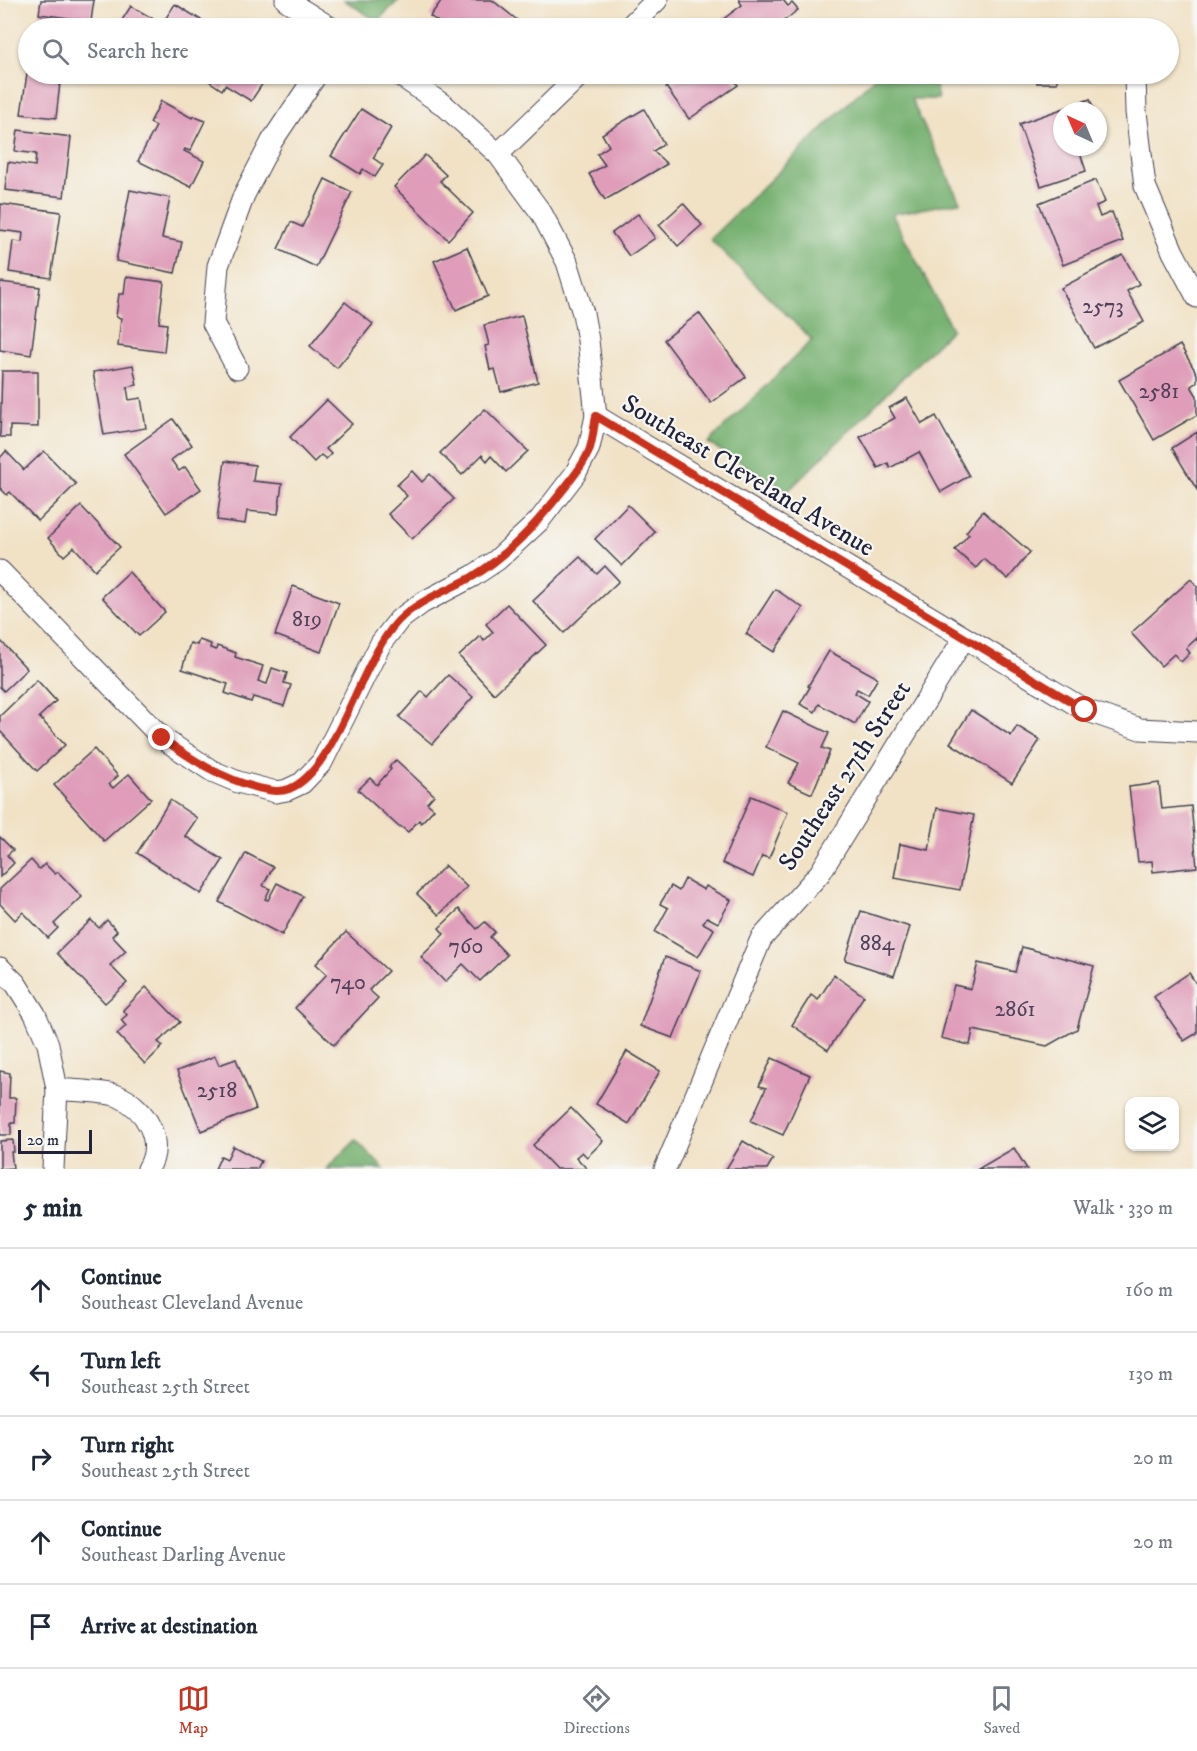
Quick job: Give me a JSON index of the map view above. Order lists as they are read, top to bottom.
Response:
{
  "streets": {
    "street": ["Southeast Cleveland Avenue", "Southeast 27th Street"]
  },
  "crossings": [
    ["Southeast Cleveland Avenue", "Southeast 27th Street"]
  ],
  "house_numbers": [
    "2573",
    "2581",
    "819",
    "884",
    "760",
    "740",
    "2861",
    "2518"
  ],
  "scale_bar": "20 m",
  "north": "top left",
  "page": {
    "search": "Search here",
    "scale": "20 m",
    "heading": ["5 min", "Walk · 330 m"],
    "list": [
      ["Continue", "Southeast Cleveland Avenue", "160 m"],
      ["Turn left", "Southeast 25th Street", "130 m"],
      ["Turn right", "Southeast 25th Street", "20 m"],
      ["Continue", "Southeast Darling Avenue", "20 m"],
      "Arrive at destination"
    ],
    "nav": ["Map", "Directions", "Saved"]
  }
}
